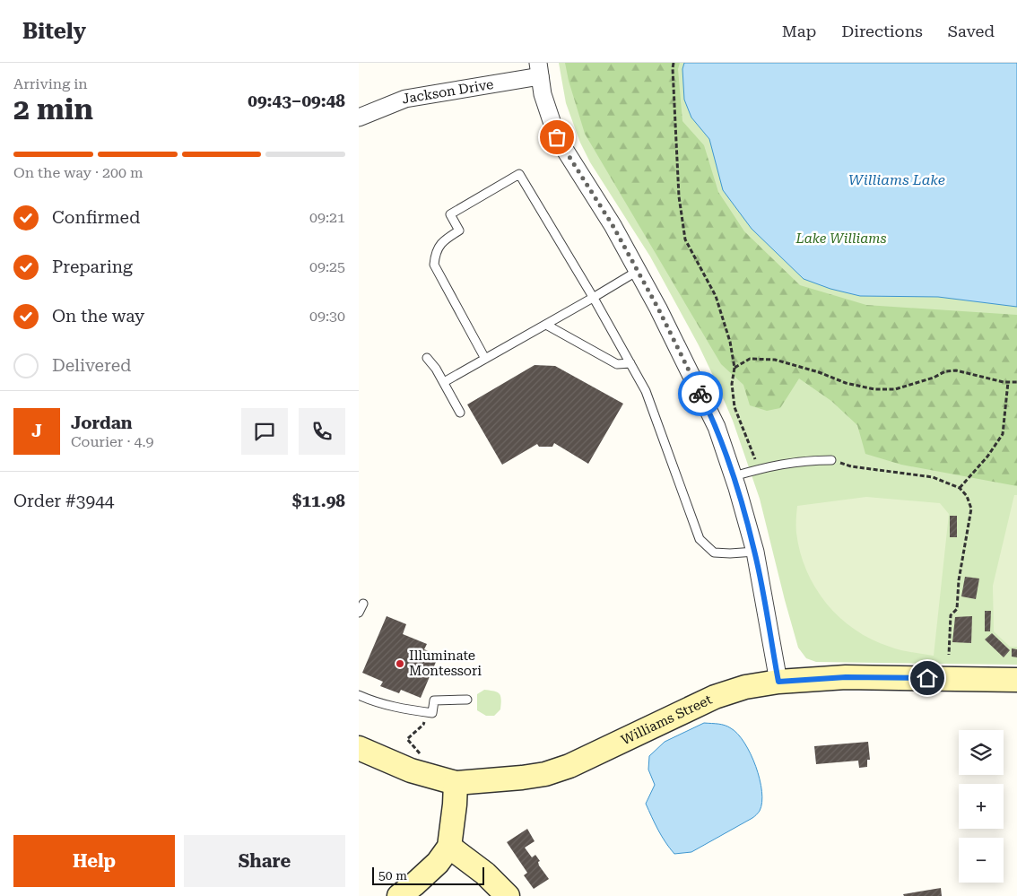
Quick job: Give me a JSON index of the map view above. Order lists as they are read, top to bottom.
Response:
{
  "streets": {
    "main road": ["Williams Street"],
    "street": ["Jackson Drive"]
  },
  "water": ["Williams Lake"],
  "parks": ["Lake Williams"],
  "places": ["Illuminate Montessori"],
  "scale_bar": "50 m",
  "page": {
    "header": "Bitely",
    "nav": ["Map", "Directions", "Saved"],
    "heading": ["2 min", "Arriving in", "09:43–09:48"],
    "panel": [
      "Jordan",
      "Courier · 4.9",
      "Order #3944",
      "$11.98"
    ],
    "bar": "On the way · 200 m",
    "list": [
      ["Confirmed", "09:21"],
      ["Preparing", "09:25"],
      ["On the way", "09:30"],
      "Delivered"
    ],
    "round": "J",
    "map_buttons": ["+", "−"],
    "buttons": ["Help", "Share"],
    "scale": "50 m"
  }
}
